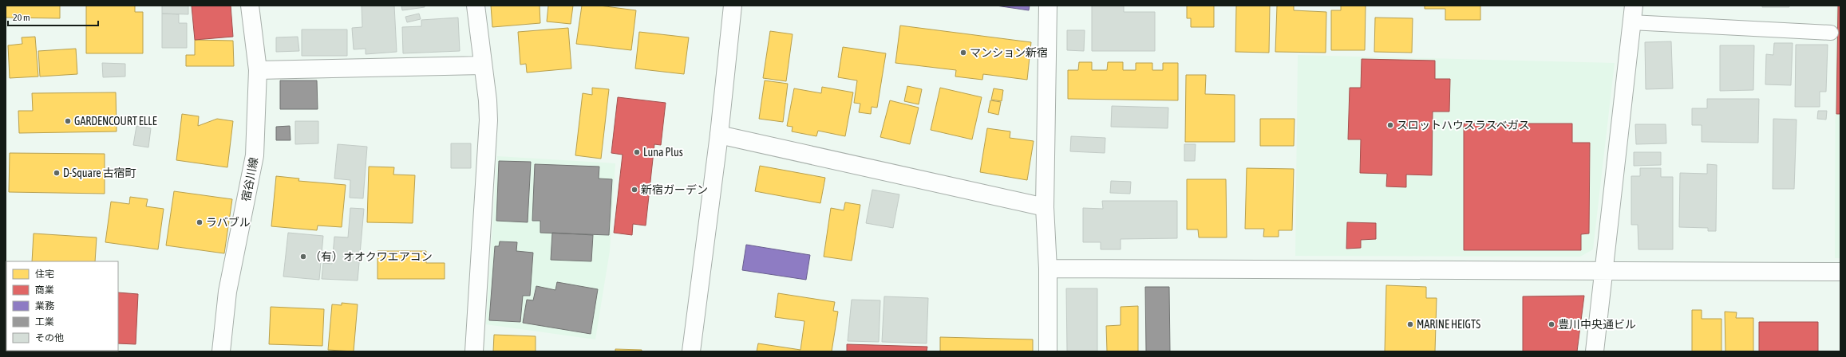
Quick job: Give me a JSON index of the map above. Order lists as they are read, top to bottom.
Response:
{
  "streets": {
    "street": ["宿谷川線"]
  },
  "places": [
    "マンション新宿",
    "GARDENCOURT ELLE",
    "スロットハウスラスベガス",
    "Luna Plus",
    "D-Square 古宿町",
    "新宿ガーデン",
    "ラバブル",
    "（有）オオクワエアコン",
    "MARINE HEIGTS",
    "豊川中央通ビル"
  ],
  "legend": [
    "住宅",
    "商業",
    "業務",
    "工業",
    "その他"
  ],
  "scale_bar": "20 m"
}
